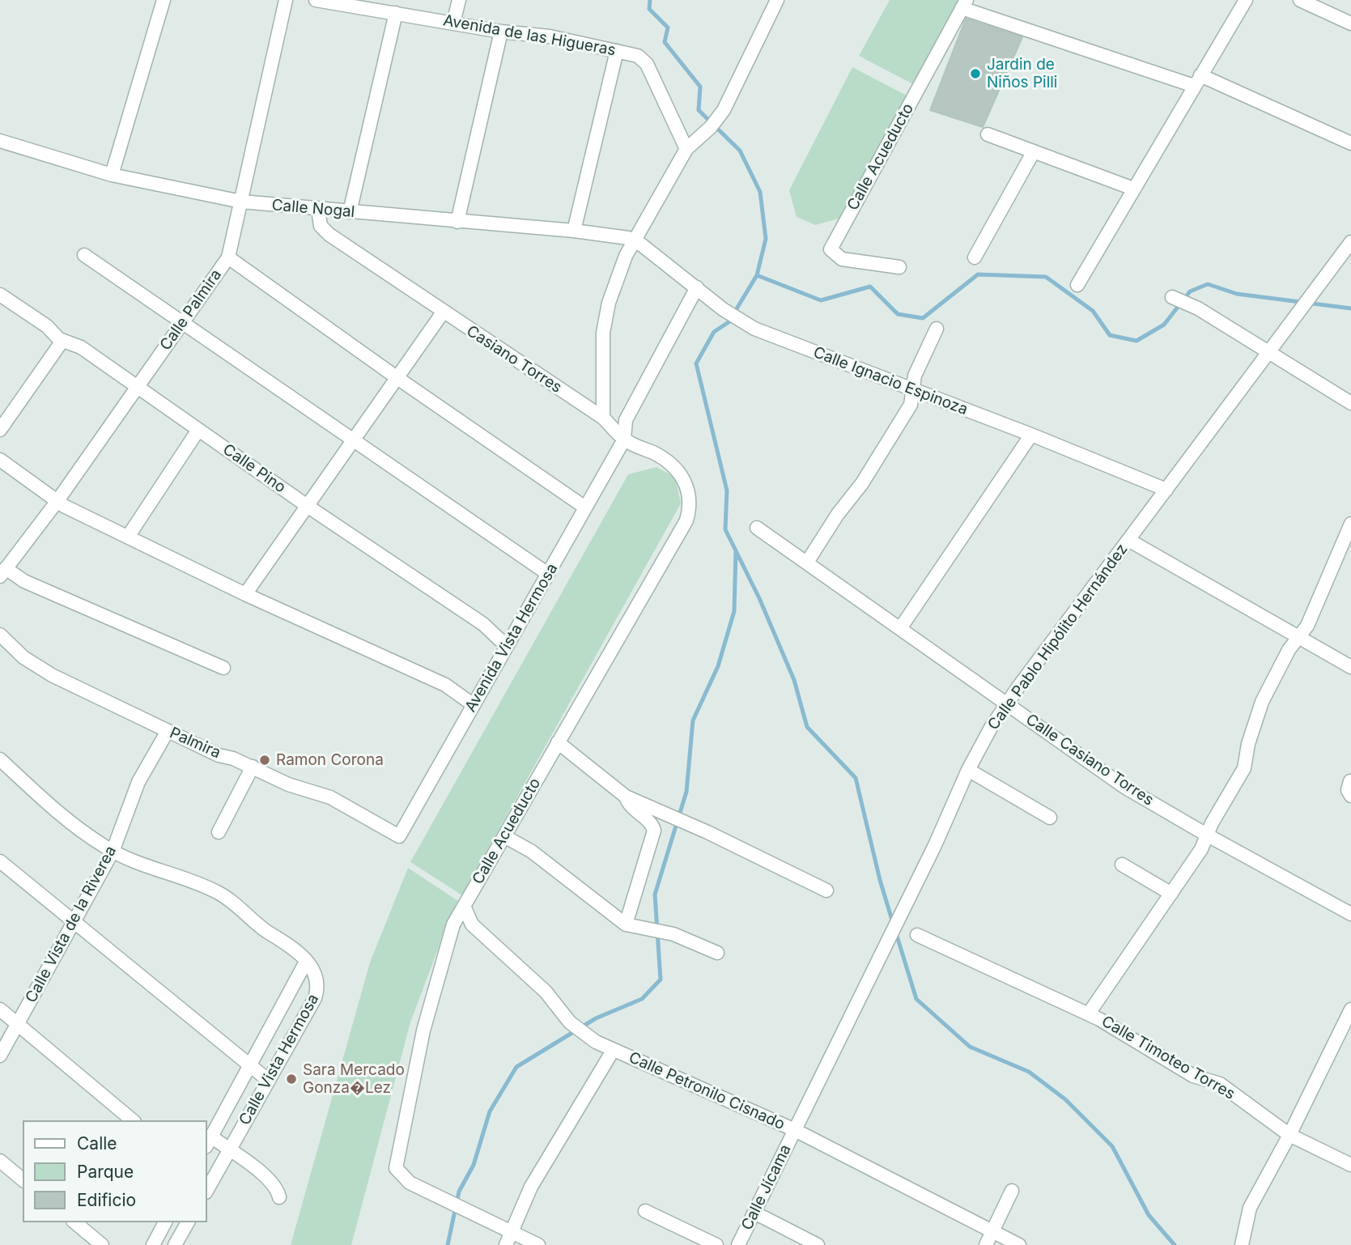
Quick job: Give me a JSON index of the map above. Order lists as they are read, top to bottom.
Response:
{
  "streets": {
    "street": [
      "Avenida de las Higueras",
      "Calle Acueducto",
      "Calle Nogal",
      "Calle Palmira",
      "Casiano Torres",
      "Calle Ignacio Espinoza",
      "Calle Pino",
      "Calle Pablo Hipólito Hernández",
      "Avenida Vista Hermosa",
      "Palmira",
      "Calle Casiano Torres",
      "Calle Vista de la Riverea",
      "Calle Timoteo Torres",
      "Calle Vista Hermosa",
      "Calle Petronilo Cisnado",
      "Calle Jícama"
    ]
  },
  "crossings": [
    ["Calle Acueducto", "Casiano Torres"],
    ["Calle Acueducto", "Calle Petronilo Cisnado"],
    ["Calle Nogal", "Calle Palmira"],
    ["Calle Nogal", "Casiano Torres"],
    ["Calle Nogal", "Calle Ignacio Espinoza"],
    ["Calle Palmira", "Calle Pino"],
    ["Casiano Torres", "Avenida Vista Hermosa"],
    ["Calle Ignacio Espinoza", "Calle Pablo Hipólito Hernández"],
    ["Calle Ignacio Espinoza", "Avenida Vista Hermosa"],
    ["Calle Pino", "Avenida Vista Hermosa"],
    ["Calle Pablo Hipólito Hernández", "Calle Casiano Torres"],
    ["Calle Pablo Hipólito Hernández", "Calle Petronilo Cisnado"],
    ["Calle Pablo Hipólito Hernández", "Calle Jícama"],
    ["Avenida Vista Hermosa", "Palmira"],
    ["Palmira", "Calle Vista de la Riverea"],
    ["Calle Petronilo Cisnado", "Calle Jícama"]
  ],
  "places": ["Jardin de Niños Pilli", "Ramon Corona", "Sara Mercado Gonza�Lez"],
  "legend": ["Calle", "Parque", "Edificio"]
}
